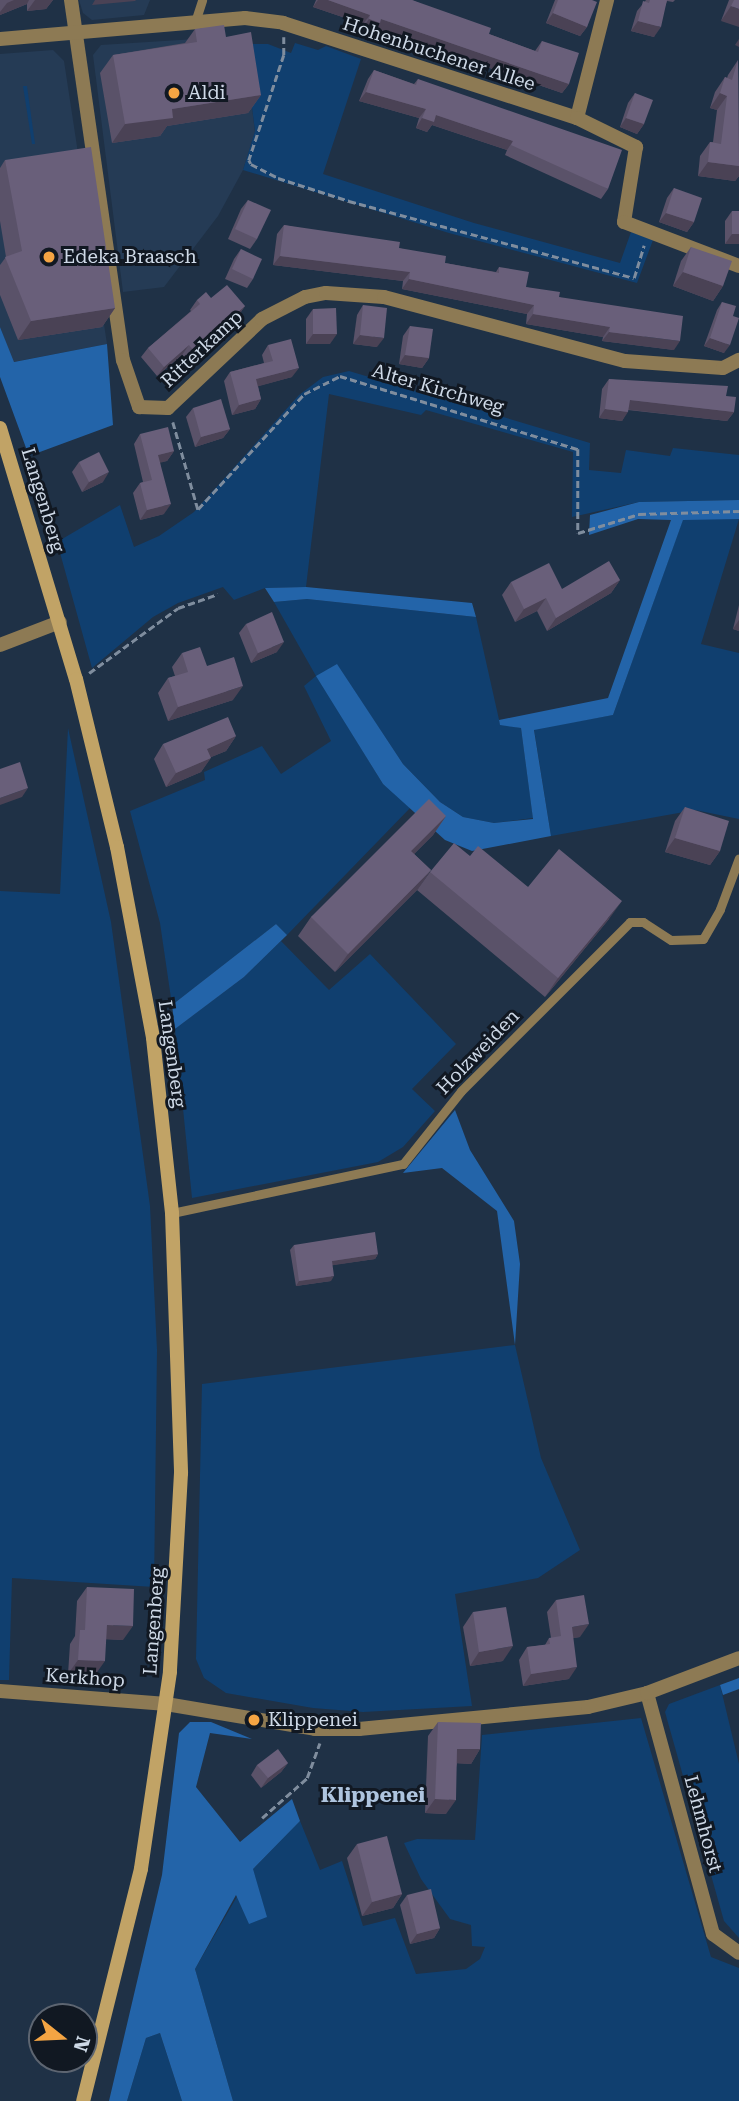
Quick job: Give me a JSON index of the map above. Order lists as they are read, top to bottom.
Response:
{
  "streets": {
    "main road": ["Langenberg"],
    "street": [
      "Hohenbuchener Allee",
      "Ritterkamp",
      "Kerkhop",
      "Lehmhorst"
    ],
    "lane": ["Holzweiden"],
    "path": ["Alter Kirchweg"]
  },
  "crossings": [
    ["Hohenbuchener Allee", "Ritterkamp"],
    ["Ritterkamp", "Alter Kirchweg"],
    ["Langenberg", "Holzweiden"],
    ["Langenberg", "Kerkhop"]
  ],
  "districts": ["Klippenei"],
  "places": ["Aldi", "Edeka Braasch", "Klippenei"],
  "north": "right"
}
